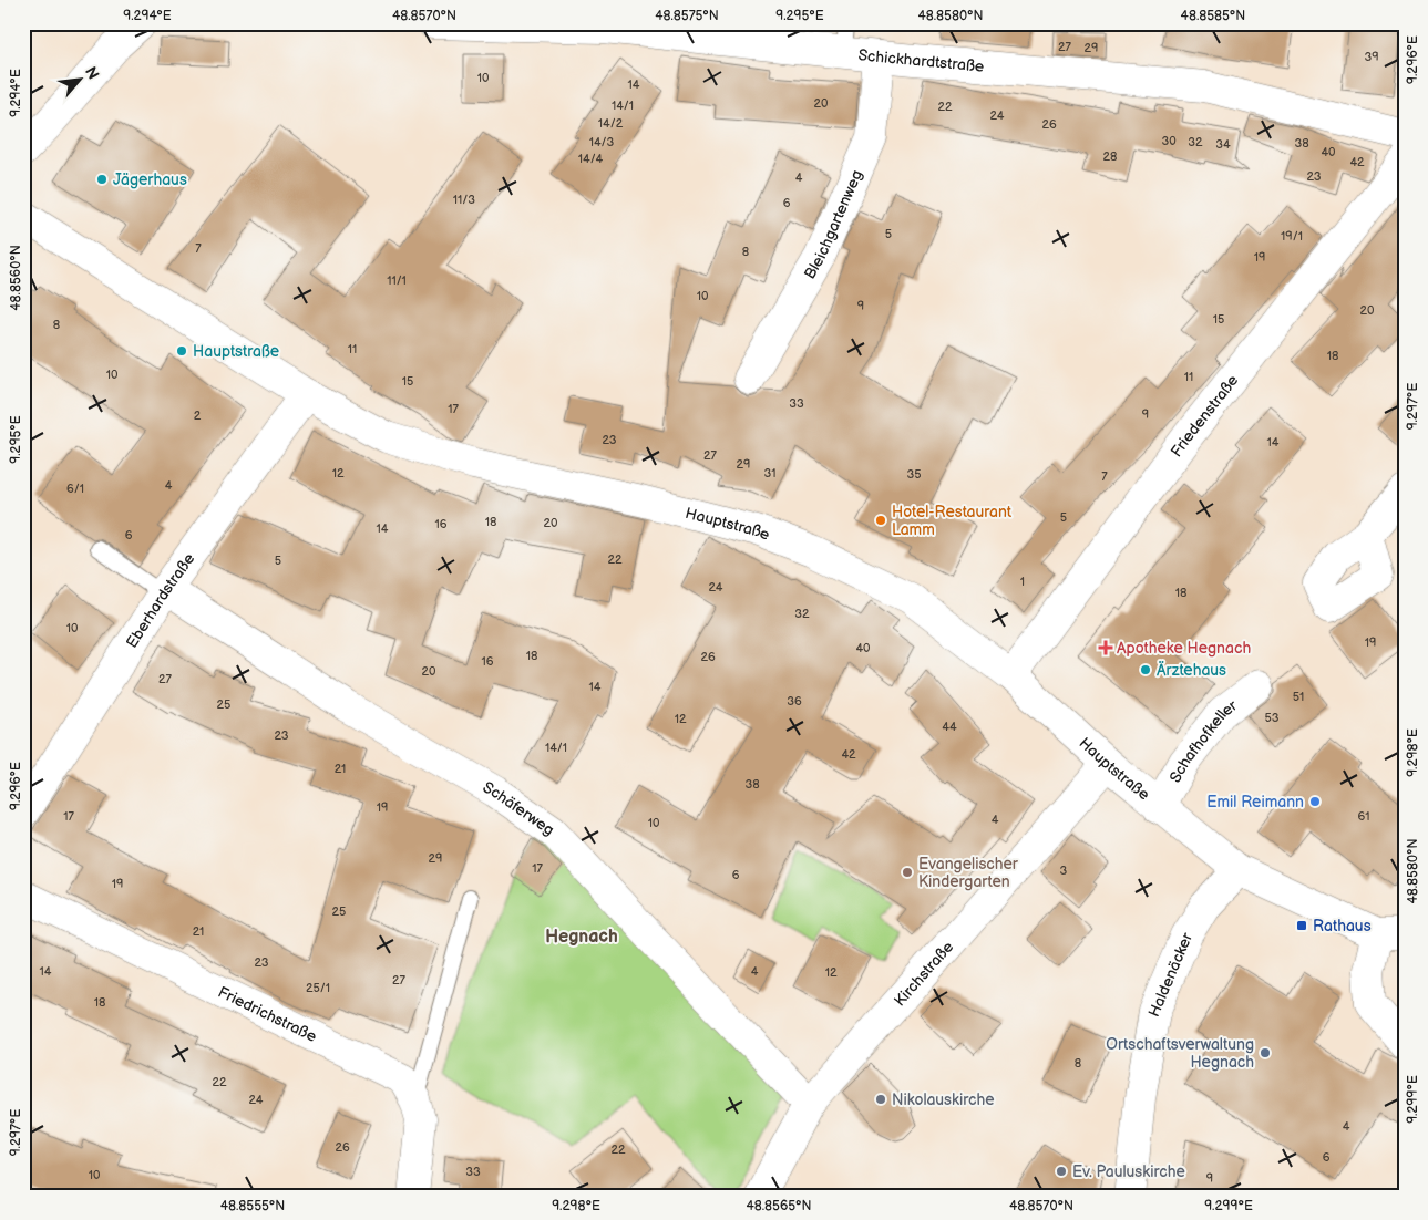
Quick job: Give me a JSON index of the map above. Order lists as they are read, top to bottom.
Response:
{
  "streets": {
    "street": [
      "Schickhardtstraße",
      "Bleichgartenweg",
      "Friedenstraße",
      "Hauptstraße",
      "Eberhardstraße",
      "Schafhofkeller",
      "Schäferweg",
      "Kirchstraße",
      "Haldenäcker",
      "Friedrichstraße"
    ]
  },
  "crossings": [
    ["Schickhardtstraße", "Bleichgartenweg"],
    ["Friedenstraße", "Hauptstraße"],
    ["Hauptstraße", "Eberhardstraße"],
    ["Hauptstraße", "Schafhofkeller"],
    ["Hauptstraße", "Kirchstraße"],
    ["Hauptstraße", "Haldenäcker"],
    ["Eberhardstraße", "Schäferweg"],
    ["Schäferweg", "Kirchstraße"]
  ],
  "districts": ["Hegnach"],
  "places": {
    "other": [
      "Jägerhaus",
      "Hauptstraße",
      "Hotel-Restaurant Lamm",
      "Ärztehaus",
      "Emil Reimann",
      "Evangelischer Kindergarten",
      "Ortschaftsverwaltung Hegnach",
      "Nikolauskirche",
      "Ev. Pauluskirche"
    ],
    "health": ["Apotheke Hegnach"],
    "transit": ["Rathaus"]
  },
  "house_numbers": [
    "27",
    "29",
    "39",
    "10",
    "14",
    "20",
    "14/1",
    "22",
    "24",
    "14/2",
    "26",
    "30",
    "14/3",
    "32",
    "38",
    "34",
    "40",
    "28",
    "14/4",
    "42",
    "23",
    "4",
    "11/3",
    "6",
    "5",
    "19/1",
    "7",
    "8",
    "19",
    "11/1",
    "10",
    "9",
    "20",
    "15",
    "8",
    "11",
    "18",
    "10",
    "11",
    "15",
    "33",
    "17",
    "9",
    "2",
    "23",
    "14",
    "27",
    "29",
    "12",
    "31",
    "35",
    "7",
    "4",
    "6/1",
    "5",
    "18",
    "20",
    "16",
    "14",
    "6",
    "22",
    "5",
    "1",
    "24",
    "18",
    "32",
    "10",
    "19",
    "40",
    "18",
    "26",
    "16",
    "20",
    "27",
    "14",
    "51",
    "36",
    "25",
    "53",
    "12",
    "44",
    "23",
    "14/1",
    "42",
    "21",
    "38",
    "19",
    "17",
    "61",
    "4",
    "10",
    "29",
    "17",
    "3",
    "6",
    "19",
    "25",
    "21",
    "23",
    "14",
    "4",
    "12",
    "27",
    "25/1",
    "18",
    "8",
    "22",
    "24",
    "4",
    "26",
    "22",
    "6",
    "33",
    "10",
    "9"
  ],
  "north": "top right",
  "coordinates": [
    "9.294°E",
    "48.8570°N",
    "48.8575°N",
    "9.295°E",
    "48.8580°N",
    "48.8585°N",
    "9.296°E",
    "48.8560°N",
    "9.297°E",
    "9.298°E",
    "9.299°E",
    "48.8555°N",
    "48.8565°N"
  ]
}
